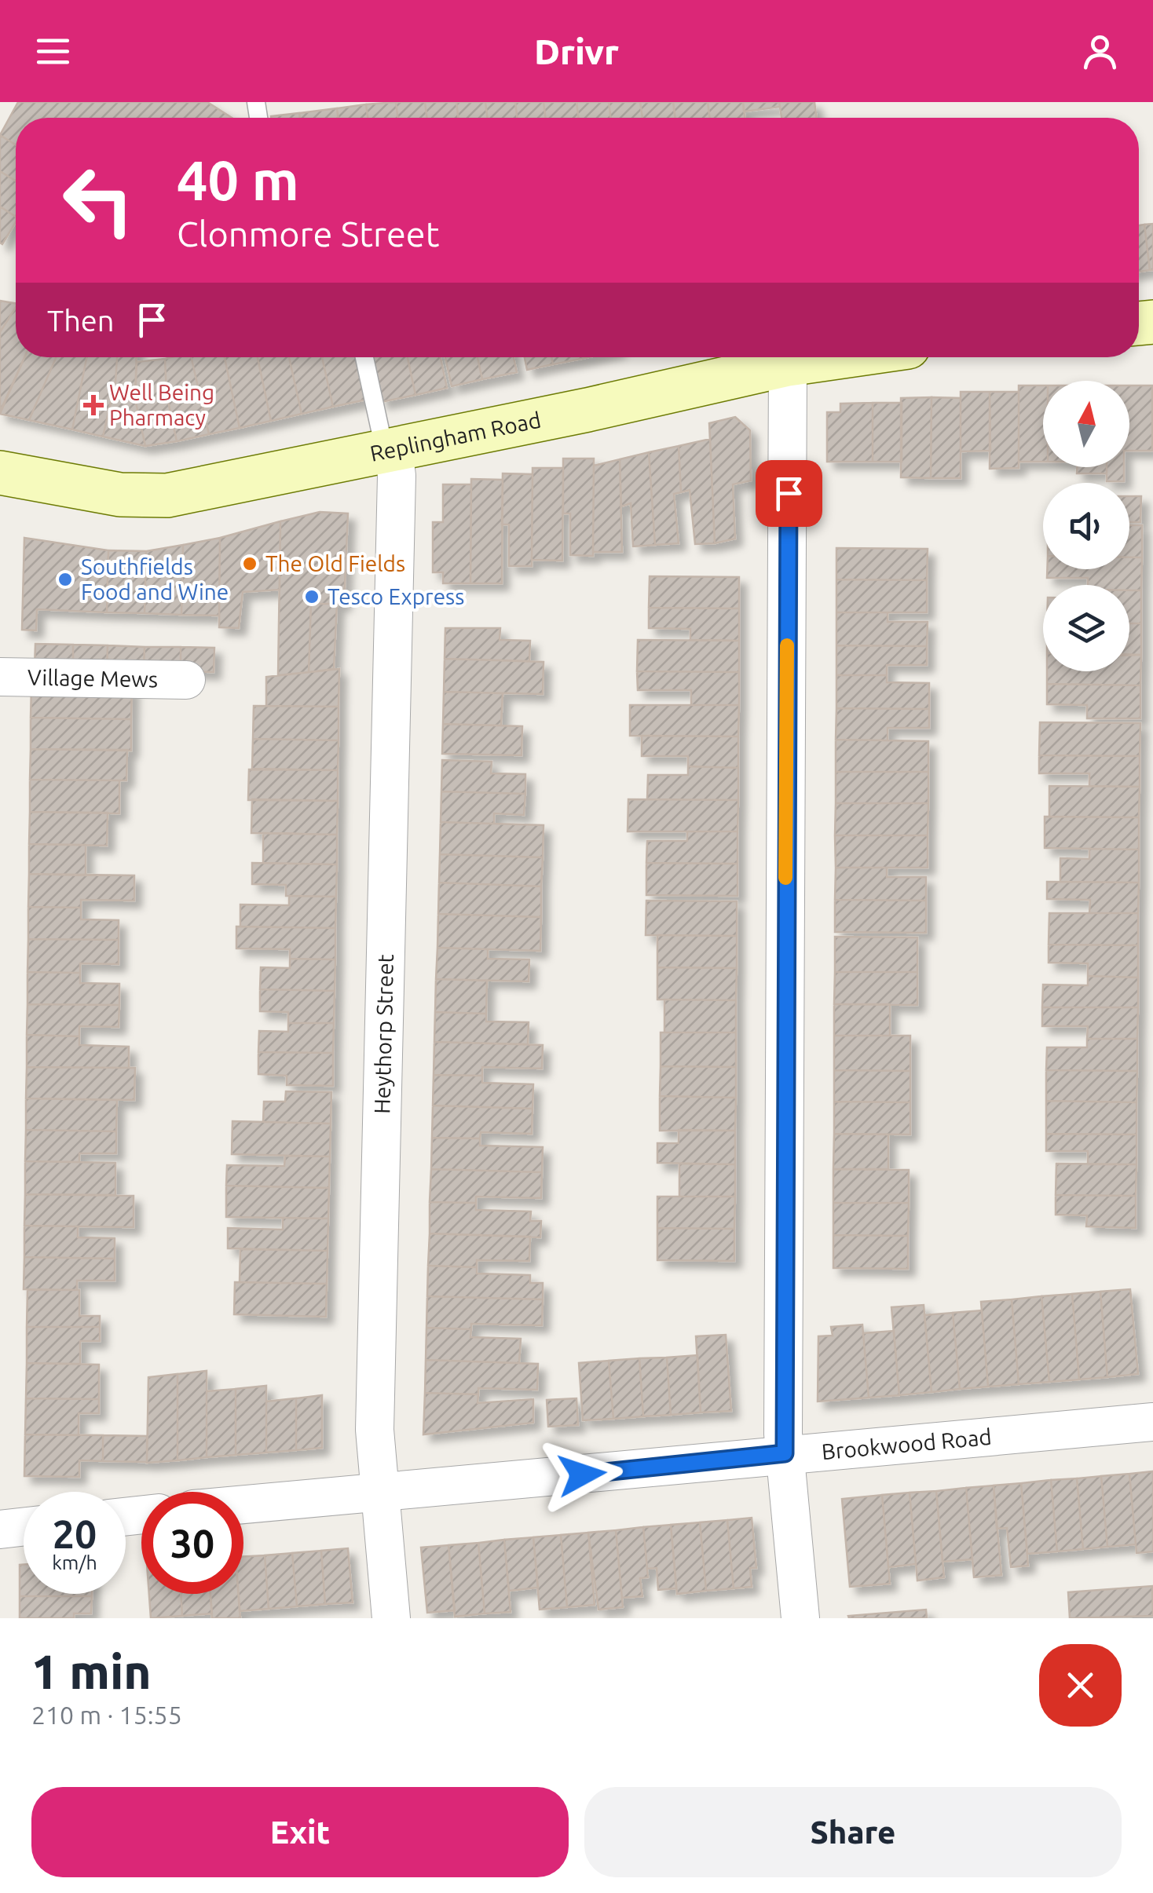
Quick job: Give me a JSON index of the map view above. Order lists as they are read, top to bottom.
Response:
{
  "streets": {
    "street": [
      "Replingham Road",
      "Village Mews",
      "Heythorp Street",
      "Brookwood Road"
    ]
  },
  "crossings": [
    ["Replingham Road", "Heythorp Street"],
    ["Heythorp Street", "Brookwood Road"]
  ],
  "places": {
    "health": ["Well Being Pharmacy"],
    "other": ["The Old Fields", "Southfields Food and Wine", "Tesco Express"]
  },
  "north": "top",
  "page": {
    "header": "Drivr",
    "turn": ["40 m", "Clonmore Street"],
    "then": "Then",
    "speed": "20 km/h",
    "limit": "30",
    "heading": ["1 min", "210 m · 15:55"],
    "buttons": ["Exit", "Share"]
  }
}
